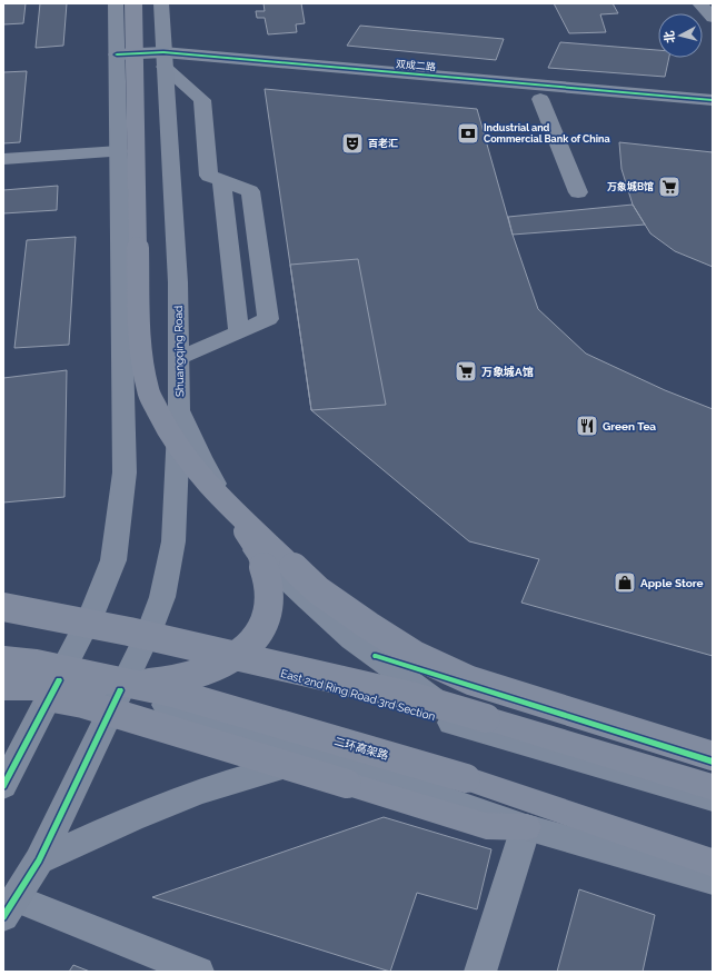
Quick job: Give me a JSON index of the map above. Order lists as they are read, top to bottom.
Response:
{
  "streets": {
    "highway": ["二环高架路"],
    "main road": ["Shuangqing Road", "East 2nd Ring Road 3rd Section"],
    "street": ["双成二路"]
  },
  "crossings": [
    ["双成二路", "Shuangqing Road"],
    ["Shuangqing Road", "East 2nd Ring Road 3rd Section"]
  ],
  "places": {
    "bank": ["Industrial and Commercial Bank of China"],
    "theatre": ["百老汇"],
    "supermarket": ["万象城B馆", "万象城A馆"],
    "restaurant": ["Green Tea"],
    "shop": ["Apple Store"]
  },
  "north": "left"
}
